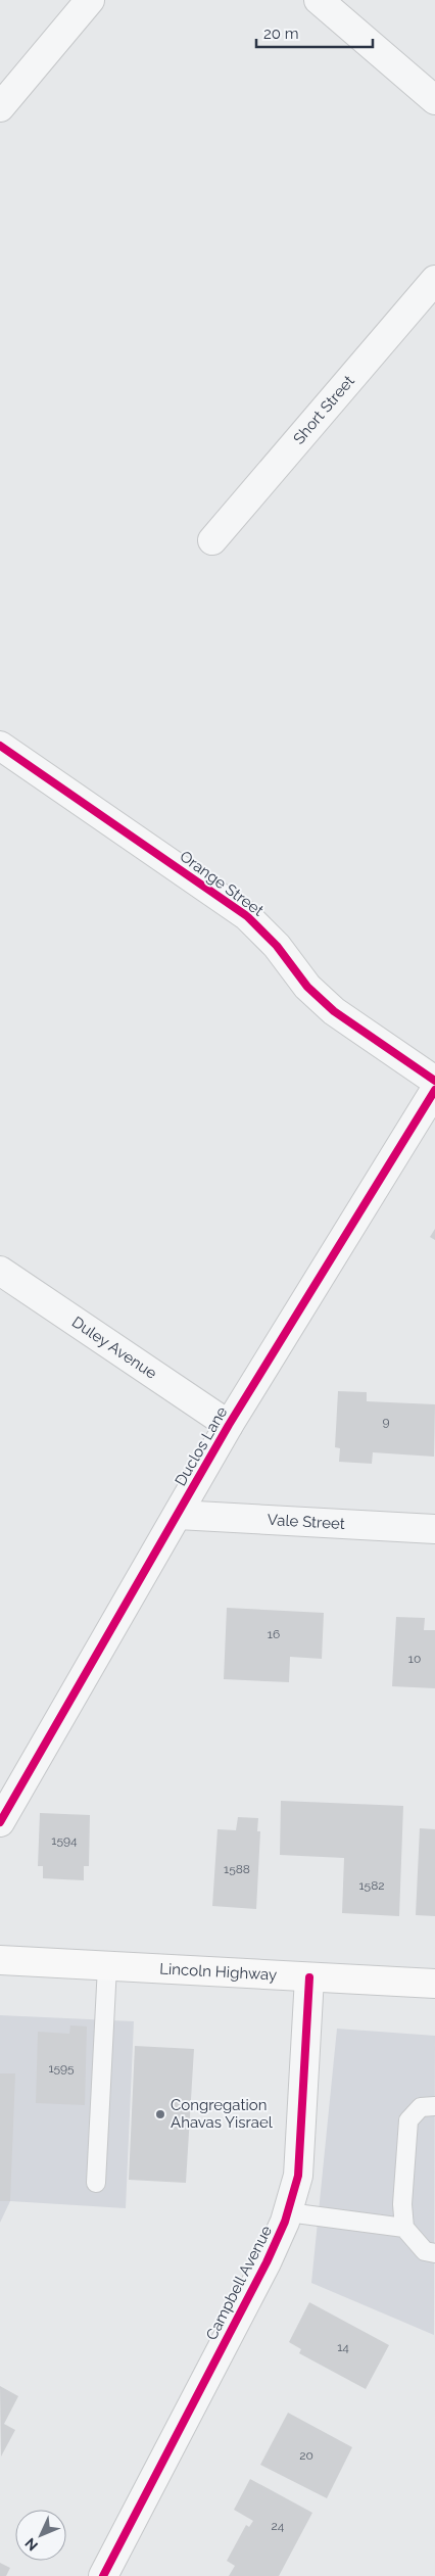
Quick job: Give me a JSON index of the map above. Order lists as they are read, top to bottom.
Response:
{
  "streets": {
    "main road": ["Lincoln Highway"],
    "street": [
      "Short Street",
      "Orange Street",
      "Duley Avenue",
      "Duclos Lane",
      "Vale Street",
      "Campbell Avenue"
    ]
  },
  "crossings": [
    ["Duley Avenue", "Duclos Lane"],
    ["Duclos Lane", "Vale Street"],
    ["Lincoln Highway", "Campbell Avenue"]
  ],
  "places": ["Congregation Ahavas Yisrael"],
  "house_numbers": [
    "9",
    "16",
    "10",
    "1594",
    "1588",
    "1582",
    "1595",
    "14",
    "20",
    "24"
  ],
  "scale_bar": "20 m",
  "north": "bottom left"
}
